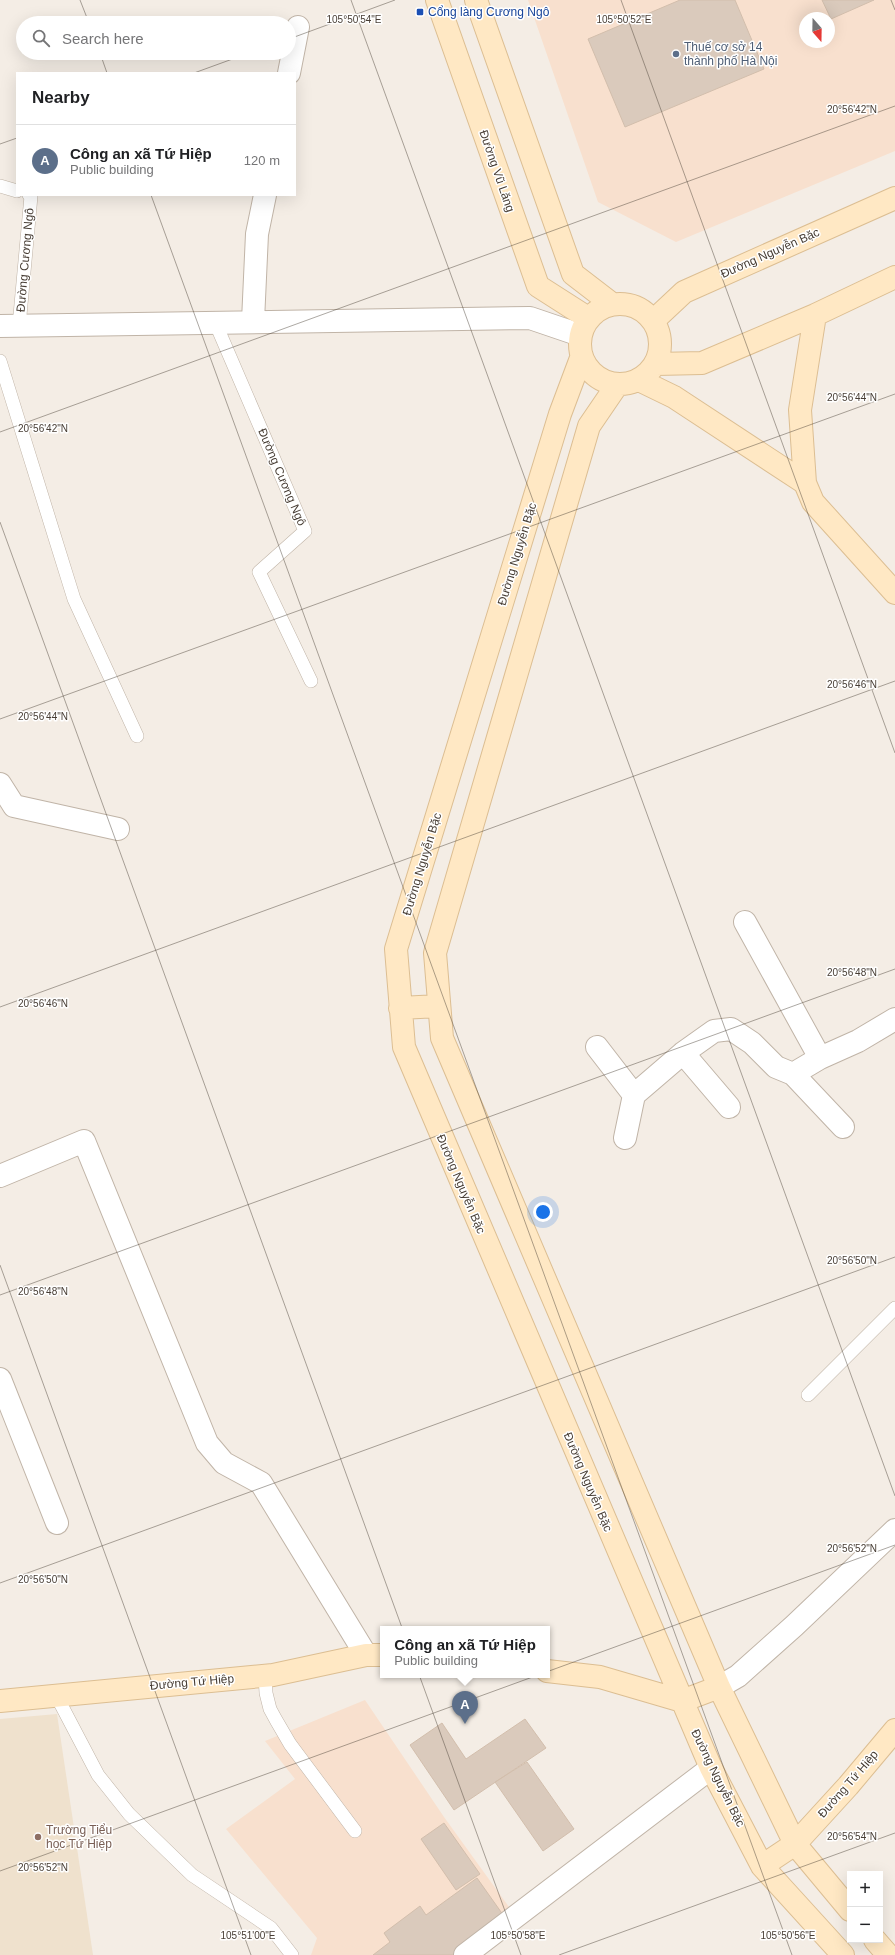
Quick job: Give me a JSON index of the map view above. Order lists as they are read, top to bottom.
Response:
{
  "streets": {
    "main road": ["Đường Vũ Lăng", "Đường Nguyễn Bặc", "Đường Tứ Hiệp"],
    "street": ["Đường Cương Ngô"]
  },
  "crossings": [
    ["Đường Vũ Lăng", "Đường Nguyễn Bặc"],
    ["Đường Vũ Lăng", "Đường Cương Ngô"],
    ["Đường Nguyễn Bặc", "Đường Cương Ngô"],
    ["Đường Nguyễn Bặc", "Đường Tứ Hiệp"]
  ],
  "places": {
    "transit": ["Cổng làng Cương Ngô"],
    "other": ["Thuế cơ sở 14 thành phố Hà Nội", "Trường Tiểu học Tứ Hiệp"]
  },
  "north": "bottom",
  "page": {
    "search": "Search here",
    "heading": "Nearby",
    "list": [
      {
        "mark": "A",
        "name": "Công an xã Tứ Hiệp",
        "note": "Public building",
        "value": "120 m"
      }
    ],
    "popup": ["Công an xã Tứ Hiệp", "Public building"],
    "pins": "A",
    "map_buttons": ["+", "−"]
  },
  "coordinates": [
    "105°50'54\"E",
    "105°50'52\"E",
    "20°56'42\"N",
    "20°56'44\"N",
    "20°56'46\"N",
    "20°56'48\"N",
    "20°56'50\"N",
    "20°56'52\"N",
    "20°56'54\"N",
    "105°51'00\"E",
    "105°50'58\"E",
    "105°50'56\"E"
  ]
}
